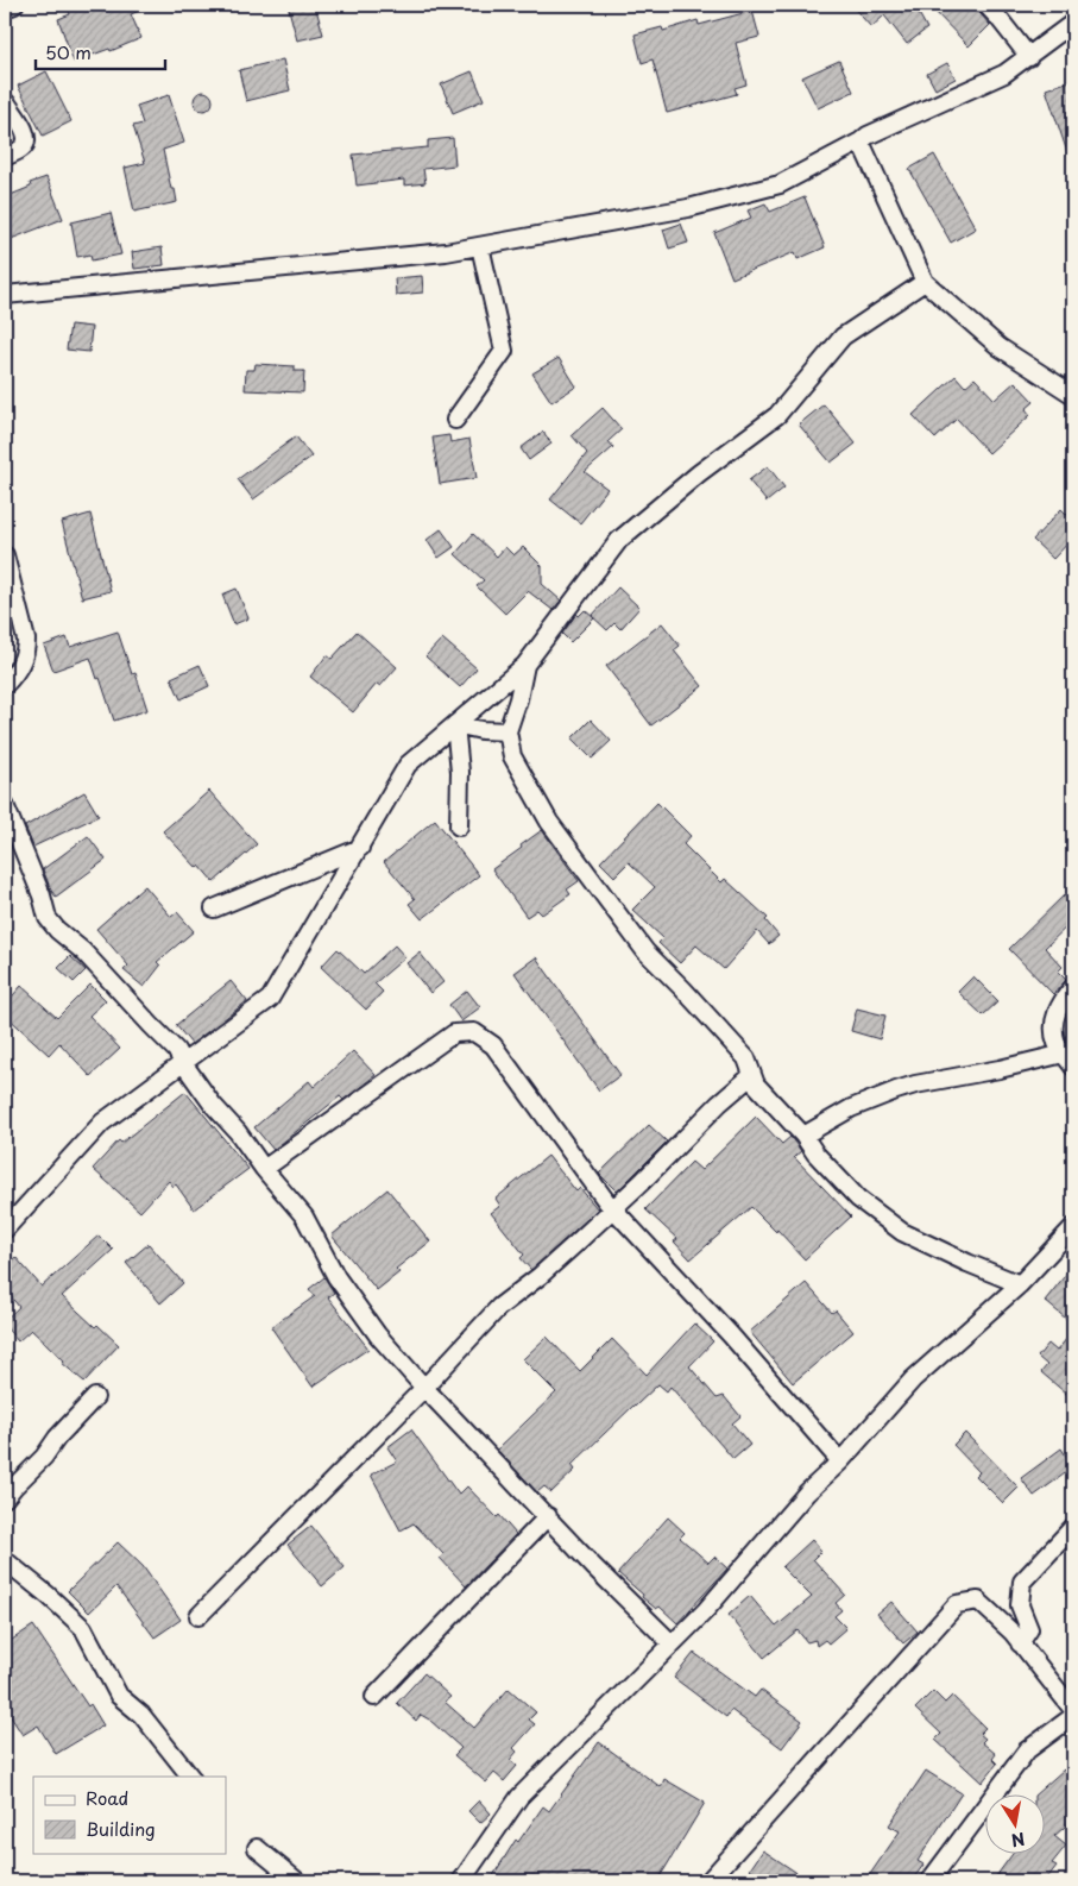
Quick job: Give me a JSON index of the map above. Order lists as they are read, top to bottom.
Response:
{
  "legend": ["Road", "Building"],
  "scale_bar": "50 m",
  "north": "bottom"
}
